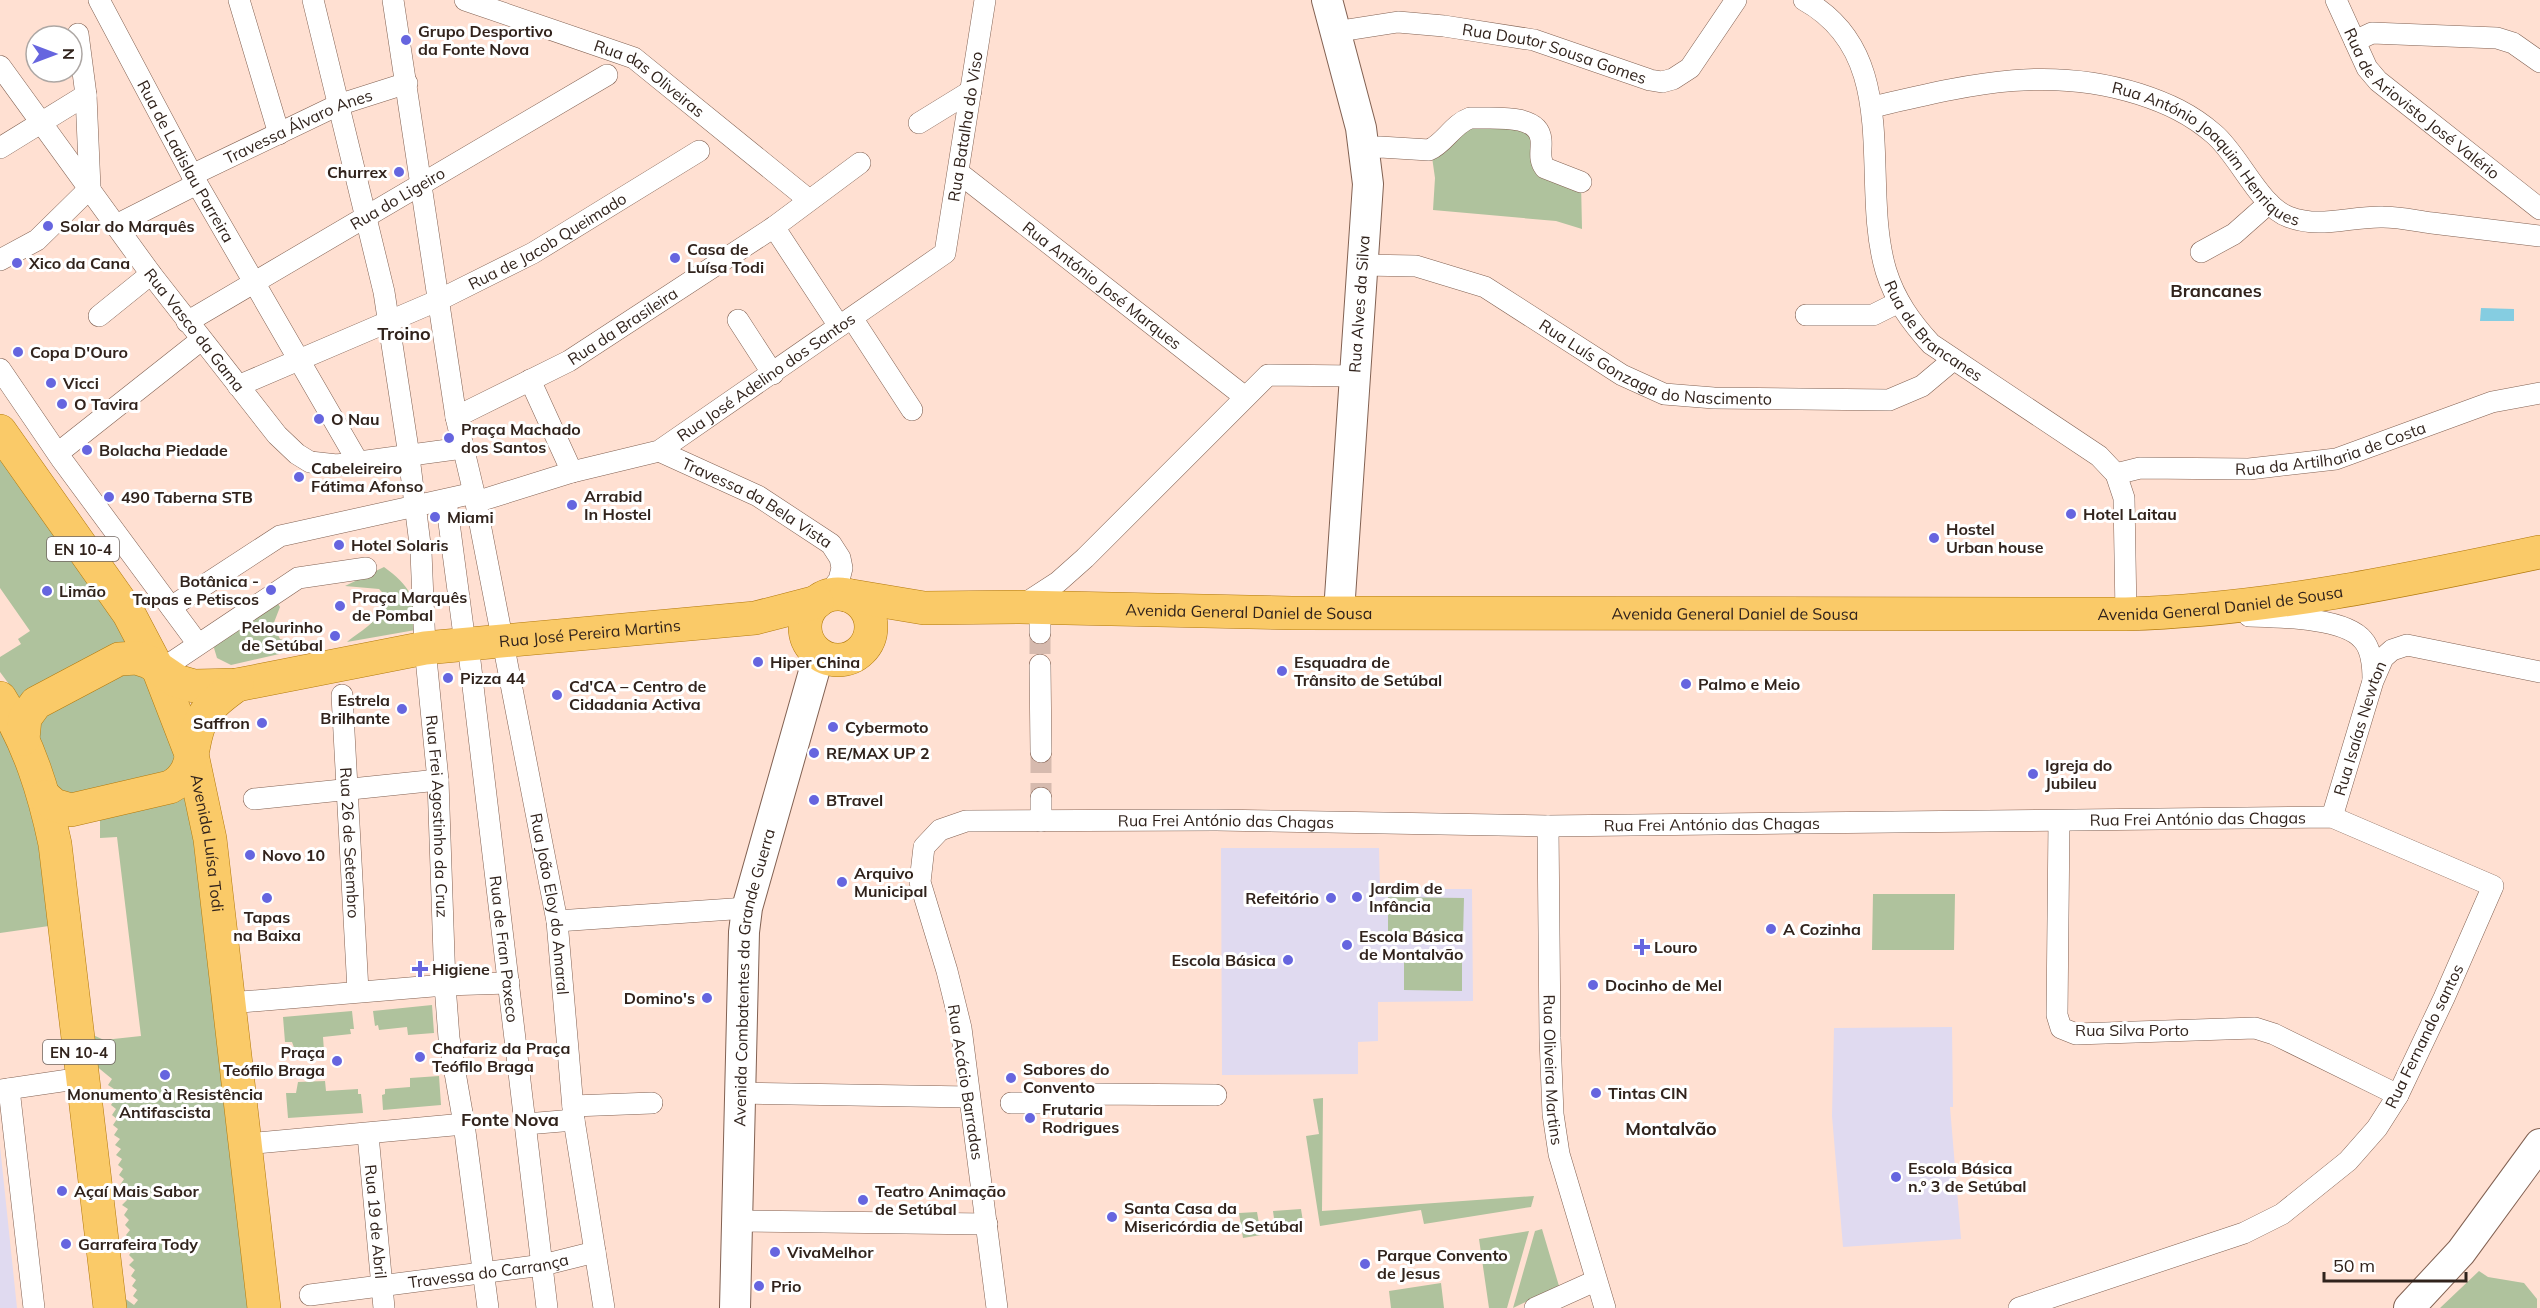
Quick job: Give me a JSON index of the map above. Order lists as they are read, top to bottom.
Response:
{
  "streets": {
    "main road": [
      "EN 10-4",
      "Avenida General Daniel de Sousa",
      "Rua José Pereira Martins",
      "Avenida Luísa Todi"
    ],
    "street": [
      "Rua Doutor Sousa Gomes",
      "Rua das Oliveiras",
      "Rua de Ariovisto José Valério",
      "Travessa Álvaro Anes",
      "Rua Batalha do Viso",
      "Rua António Joaquim Henriques",
      "Rua de Ladislau Parreira",
      "Rua do Ligeiro",
      "Rua de Jacob Queimado",
      "Rua António José Marques",
      "Rua Alves da Silva",
      "Rua da Brasileira",
      "Rua de Brancanes",
      "Rua Vasco da Gama",
      "Rua Luís Gonzaga do Nascimento",
      "Rua José Adelino dos Santos",
      "Rua da Artilharia de Costa",
      "Travessa da Bela Vista",
      "Rua Isaías Newton",
      "Rua Frei Agostinho da Cruz",
      "Rua Frei António das Chagas",
      "Rua 26 de Setembro",
      "Rua João Eloy do Amaral",
      "Rua de Fran Paxeco",
      "Avenida Combatentes da Grande Guerra",
      "Rua Silva Porto",
      "Rua Fernando santos",
      "Rua Oliveira Martins",
      "Rua Acácio Barradas",
      "Rua 19 de Abril",
      "Travessa do Carrança"
    ]
  },
  "crossings": [
    ["Rua Doutor Sousa Gomes", "Rua Alves da Silva"],
    ["Rua das Oliveiras", "Rua da Brasileira"],
    ["Travessa Álvaro Anes", "Rua de Ladislau Parreira"],
    ["Travessa Álvaro Anes", "Rua Vasco da Gama"],
    ["Rua Batalha do Viso", "Rua António José Marques"],
    ["Rua Batalha do Viso", "Rua José Adelino dos Santos"],
    ["Rua António Joaquim Henriques", "Rua de Brancanes"],
    ["Rua de Ladislau Parreira", "Rua do Ligeiro"],
    ["Rua do Ligeiro", "Rua Vasco da Gama"],
    ["Rua Alves da Silva", "Rua Luís Gonzaga do Nascimento"],
    ["Rua Alves da Silva", "Avenida General Daniel de Sousa"],
    ["Rua de Brancanes", "Rua Luís Gonzaga do Nascimento"],
    ["Rua de Brancanes", "Rua da Artilharia de Costa"],
    ["Rua de Brancanes", "Avenida General Daniel de Sousa"],
    ["Rua José Adelino dos Santos", "Travessa da Bela Vista"],
    ["Travessa da Bela Vista", "Avenida General Daniel de Sousa"],
    ["Travessa da Bela Vista", "Rua José Pereira Martins"],
    ["EN 10-4", "Avenida Luísa Todi"],
    ["Avenida General Daniel de Sousa", "Rua José Pereira Martins"],
    ["Rua José Pereira Martins", "Rua Frei Agostinho da Cruz"],
    ["Rua José Pereira Martins", "Rua João Eloy do Amaral"],
    ["Rua José Pereira Martins", "Avenida Combatentes da Grande Guerra"],
    ["Rua Isaías Newton", "Rua Frei António das Chagas"],
    ["Rua Frei António das Chagas", "Rua Silva Porto"],
    ["Rua Frei António das Chagas", "Rua Fernando santos"],
    ["Rua Frei António das Chagas", "Rua Oliveira Martins"],
    ["Rua Frei António das Chagas", "Rua Acácio Barradas"],
    ["Rua João Eloy do Amaral", "Travessa do Carrança"],
    ["Rua de Fran Paxeco", "Travessa do Carrança"],
    ["Rua Silva Porto", "Rua Fernando santos"],
    ["Rua 19 de Abril", "Travessa do Carrança"]
  ],
  "districts": [
    "Brancanes",
    "Troino",
    "Fonte Nova",
    "Montalvão"
  ],
  "places": {
    "other": [
      "Grupo Desportivo da Fonte Nova",
      "Churrex",
      "Solar do Marquês",
      "Casa de Luísa Todi",
      "Xico da Cana",
      "Copa D'Ouro",
      "Vicci",
      "O Tavira",
      "O Nau",
      "Praça Machado dos Santos",
      "Bolacha Piedade",
      "Cabeleireiro Fátima Afonso",
      "490 Taberna STB",
      "Arrabid In Hostel",
      "Hotel Laitau",
      "Miami",
      "Hostel Urban house",
      "Hotel Solaris",
      "Botânica - Tapas e Petiscos",
      "Limão",
      "Praça Marquês de Pombal",
      "Pelourinho de Setúbal",
      "Hiper China",
      "Esquadra de Trânsito de Setúbal",
      "Pizza 44",
      "Palmo e Meio",
      "Cd'CA – Centro de Cidadania Activa",
      "Estrela Brilhante",
      "Saffron",
      "Cybermoto",
      "RE/MAX UP 2",
      "Igreja do Jubileu",
      "BTravel",
      "Novo 10",
      "Arquivo Municipal",
      "Jardim de Infância",
      "Tapas na Baixa",
      "Refeitório",
      "A Cozinha",
      "Escola Básica de Montalvão",
      "Escola Básica",
      "Docinho de Mel",
      "Domino's",
      "Chafariz da Praça Teófilo Braga",
      "Praça Teófilo Braga",
      "Monumento à Resistência Antifascista",
      "Sabores do Convento",
      "Tintas CIN",
      "Frutaria Rodrigues",
      "Escola Básica n.º 3 de Setúbal",
      "Açaí Mais Sabor",
      "Teatro Animação de Setúbal",
      "Santa Casa da Misericórdia de Setúbal",
      "Garrafeira Tody",
      "VivaMelhor",
      "Parque Convento de Jesus",
      "Prio"
    ],
    "health": ["Louro", "Higiene"]
  },
  "scale_bar": "50 m",
  "north": "right"
}
